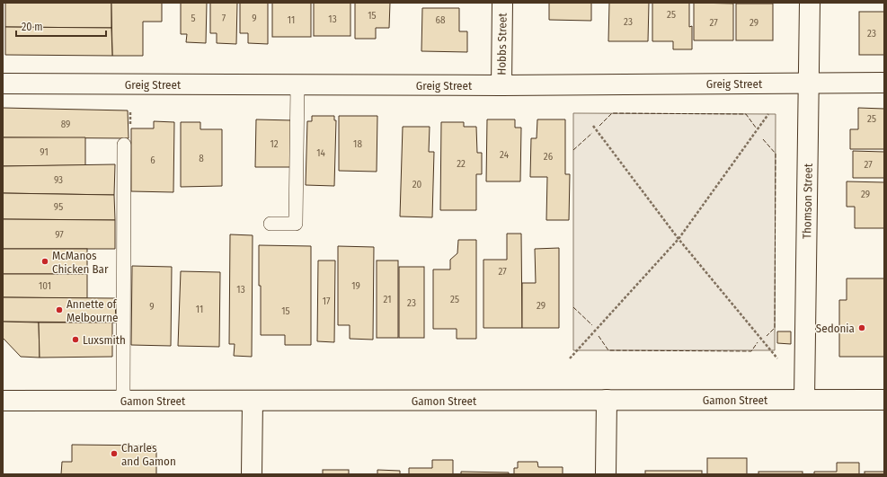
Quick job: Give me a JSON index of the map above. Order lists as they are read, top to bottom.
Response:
{
  "streets": {
    "street": [
      "Hobbs Street",
      "Greig Street",
      "Thomson Street",
      "Gamon Street"
    ]
  },
  "crossings": [
    ["Hobbs Street", "Greig Street"],
    ["Greig Street", "Thomson Street"],
    ["Thomson Street", "Gamon Street"]
  ],
  "places": [
    "McManos Chicken Bar",
    "Annette of Melbourne",
    "Sedonia",
    "Luxsmith",
    "Charles and Gamon"
  ],
  "house_numbers": [
    "25",
    "15",
    "5",
    "7",
    "9",
    "13",
    "11",
    "68",
    "23",
    "27",
    "29",
    "23",
    "25",
    "89",
    "12",
    "18",
    "91",
    "14",
    "24",
    "26",
    "8",
    "6",
    "22",
    "27",
    "93",
    "20",
    "29",
    "95",
    "97",
    "27",
    "101",
    "19",
    "13",
    "21",
    "25",
    "17",
    "23",
    "29",
    "9",
    "11",
    "15"
  ],
  "scale_bar": "20 m"
}
